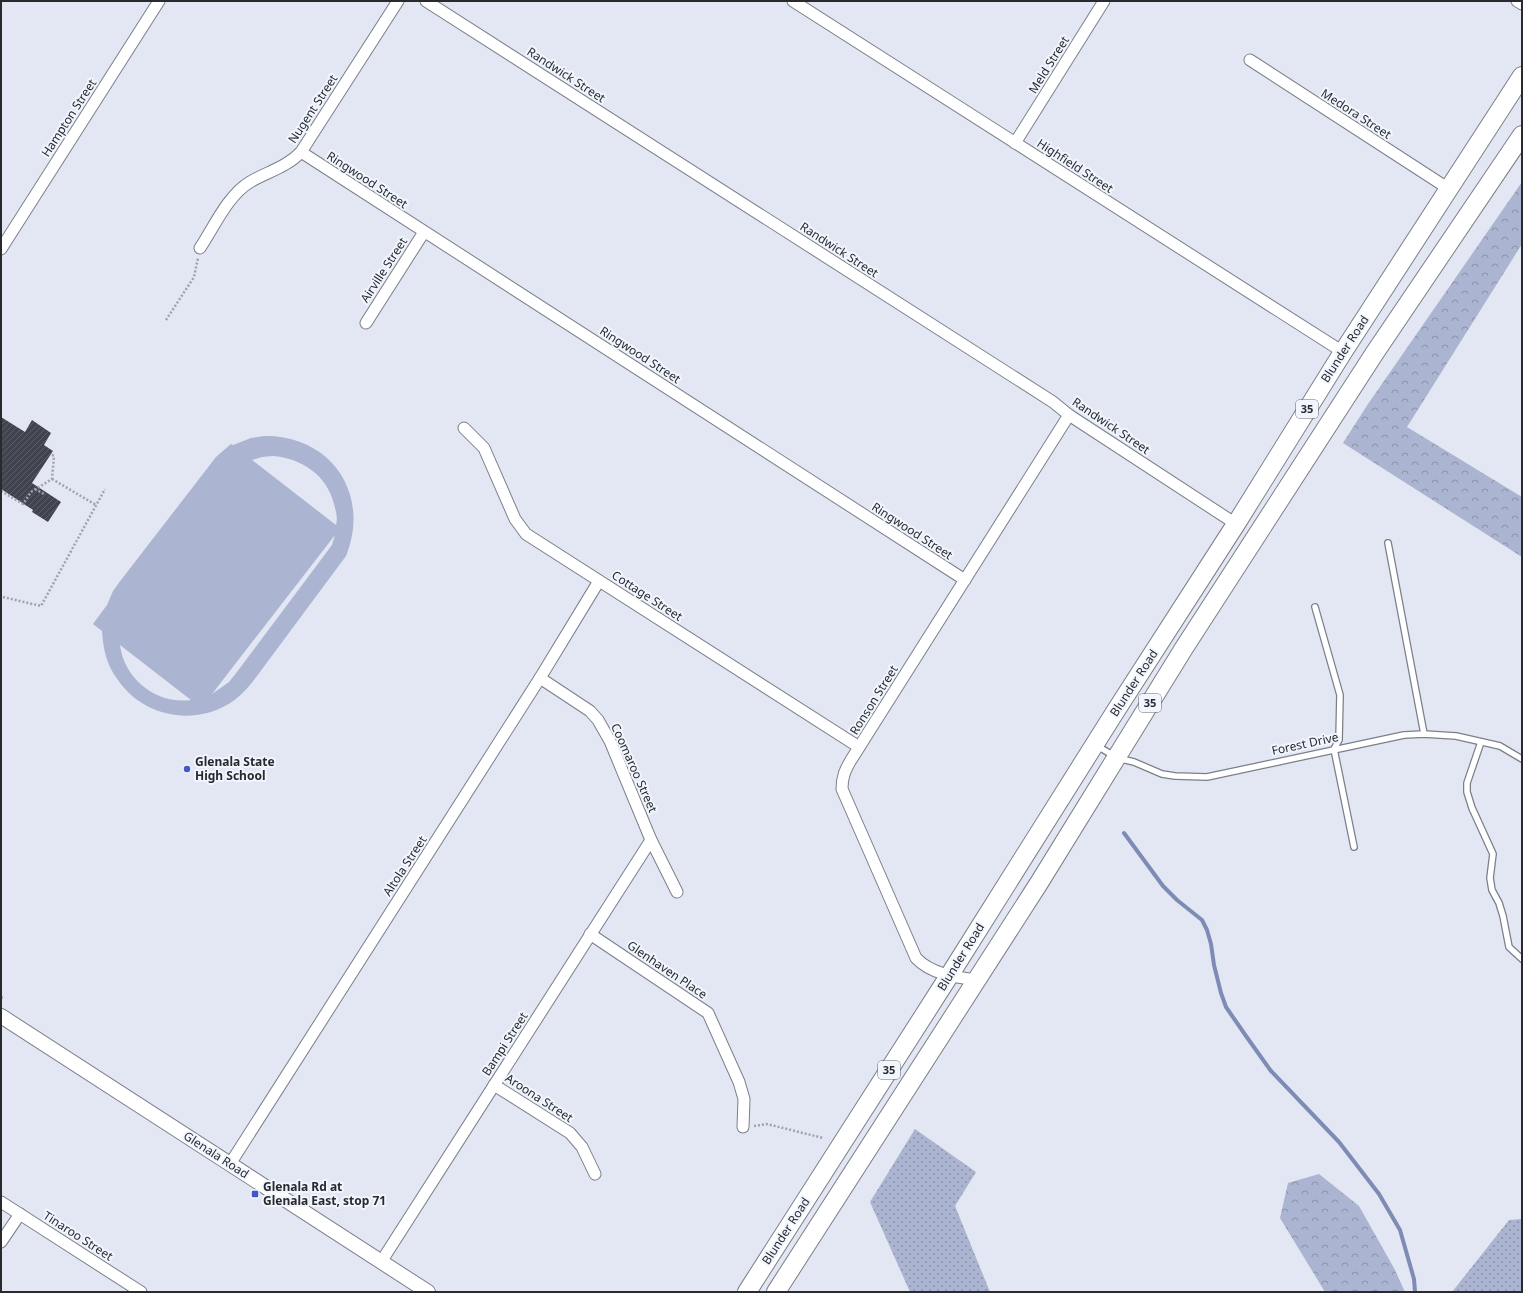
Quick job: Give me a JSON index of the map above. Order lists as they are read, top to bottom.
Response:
{
  "streets": {
    "main road": ["Blunder Road", "35"],
    "street": [
      "Meld Street",
      "Randwick Street",
      "Nugent Street",
      "Medora Street",
      "Hampton Street",
      "Highfield Street",
      "Ringwood Street",
      "Airville Street",
      "Cottage Street",
      "Ronson Street",
      "Coomaroo Street",
      "Altola Street",
      "Glenhaven Place",
      "Bampi Street",
      "Aroona Street",
      "Glenala Road",
      "Tinaroo Street"
    ],
    "lane": ["Forest Drive"]
  },
  "crossings": [
    ["Meld Street", "Highfield Street"],
    ["Randwick Street", "Blunder Road"],
    ["Randwick Street", "Ronson Street"],
    ["Nugent Street", "Ringwood Street"],
    ["Medora Street", "Blunder Road"],
    ["Highfield Street", "Blunder Road"],
    ["Ringwood Street", "Airville Street"],
    ["Ringwood Street", "Ronson Street"],
    ["Blunder Road", "Ronson Street"],
    ["Blunder Road", "Forest Drive"],
    ["Cottage Street", "Ronson Street"],
    ["Cottage Street", "Altola Street"],
    ["Coomaroo Street", "Altola Street"],
    ["Coomaroo Street", "Bampi Street"],
    ["Altola Street", "Glenala Road"],
    ["Glenhaven Place", "Bampi Street"],
    ["Bampi Street", "Aroona Street"],
    ["Bampi Street", "Glenala Road"]
  ],
  "places": {
    "other": ["Glenala State High School"],
    "transit": ["Glenala Rd at Glenala East, stop 71"]
  }
}
